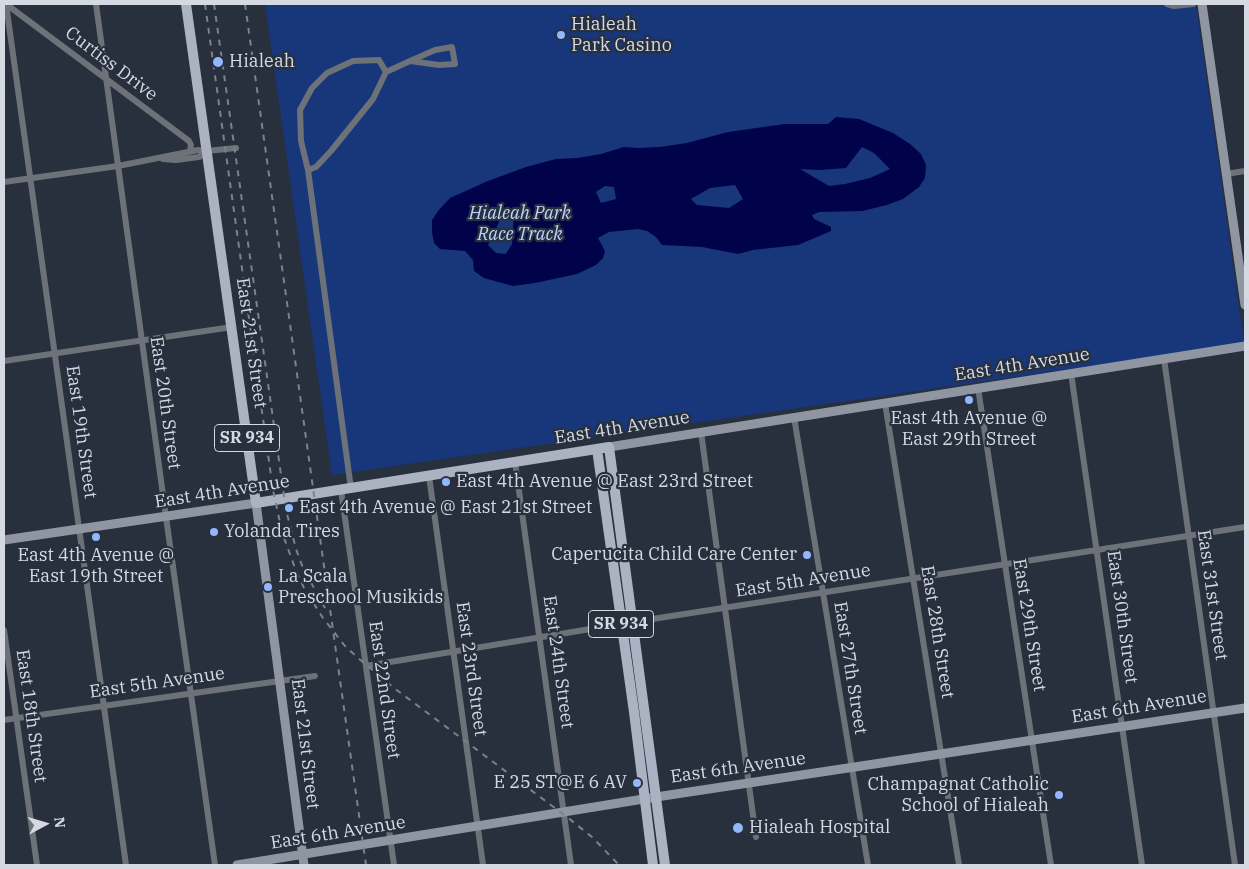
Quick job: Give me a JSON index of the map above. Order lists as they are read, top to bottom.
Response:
{
  "streets": {
    "main road": ["East 21st Street", "East 4th Avenue", "SR 934"],
    "street": [
      "Curtiss Drive",
      "East 20th Street",
      "East 19th Street",
      "East 5th Avenue",
      "East 31st Street",
      "East 30th Street",
      "East 29th Street",
      "East 28th Street",
      "East 24th Street",
      "East 27th Street",
      "East 23rd Street",
      "East 22nd Street",
      "East 6th Avenue",
      "East 18th Street"
    ]
  },
  "crossings": [
    ["Curtiss Drive", "East 20th Street"],
    ["Curtiss Drive", "East 19th Street"],
    ["East 21st Street", "East 4th Avenue"],
    ["East 21st Street", "East 5th Avenue"],
    ["East 21st Street", "East 6th Avenue"],
    ["East 4th Avenue", "East 20th Street"],
    ["East 4th Avenue", "East 19th Street"],
    ["East 4th Avenue", "SR 934"],
    ["East 4th Avenue", "East 31st Street"],
    ["East 4th Avenue", "East 30th Street"],
    ["East 4th Avenue", "East 29th Street"],
    ["East 4th Avenue", "East 28th Street"],
    ["East 4th Avenue", "East 24th Street"],
    ["East 4th Avenue", "East 27th Street"],
    ["East 4th Avenue", "East 23rd Street"],
    ["East 4th Avenue", "East 22nd Street"],
    ["East 20th Street", "East 5th Avenue"],
    ["East 19th Street", "East 5th Avenue"],
    ["SR 934", "East 5th Avenue"],
    ["SR 934", "East 6th Avenue"],
    ["East 5th Avenue", "East 31st Street"],
    ["East 5th Avenue", "East 30th Street"],
    ["East 5th Avenue", "East 29th Street"],
    ["East 5th Avenue", "East 28th Street"],
    ["East 5th Avenue", "East 24th Street"],
    ["East 5th Avenue", "East 27th Street"],
    ["East 5th Avenue", "East 23rd Street"],
    ["East 5th Avenue", "East 22nd Street"],
    ["East 5th Avenue", "East 18th Street"],
    ["East 31st Street", "East 6th Avenue"],
    ["East 30th Street", "East 6th Avenue"],
    ["East 29th Street", "East 6th Avenue"],
    ["East 28th Street", "East 6th Avenue"],
    ["East 24th Street", "East 6th Avenue"],
    ["East 27th Street", "East 6th Avenue"],
    ["East 23rd Street", "East 6th Avenue"],
    ["East 22nd Street", "East 6th Avenue"]
  ],
  "parks": ["Hialeah Park Race Track"],
  "places": [
    "Hialeah Park Casino",
    "Hialeah",
    "East 4th Avenue @ East 29th Street",
    "East 4th Avenue @ East 23rd Street",
    "East 4th Avenue @ East 21st Street",
    "Yolanda Tires",
    "East 4th Avenue @ East 19th Street",
    "Caperucita Child Care Center",
    "La Scala Preschool Musikids",
    "E 25 ST@E 6 AV",
    "Champagnat Catholic School of Hialeah",
    "Hialeah Hospital"
  ],
  "north": "right"
}
